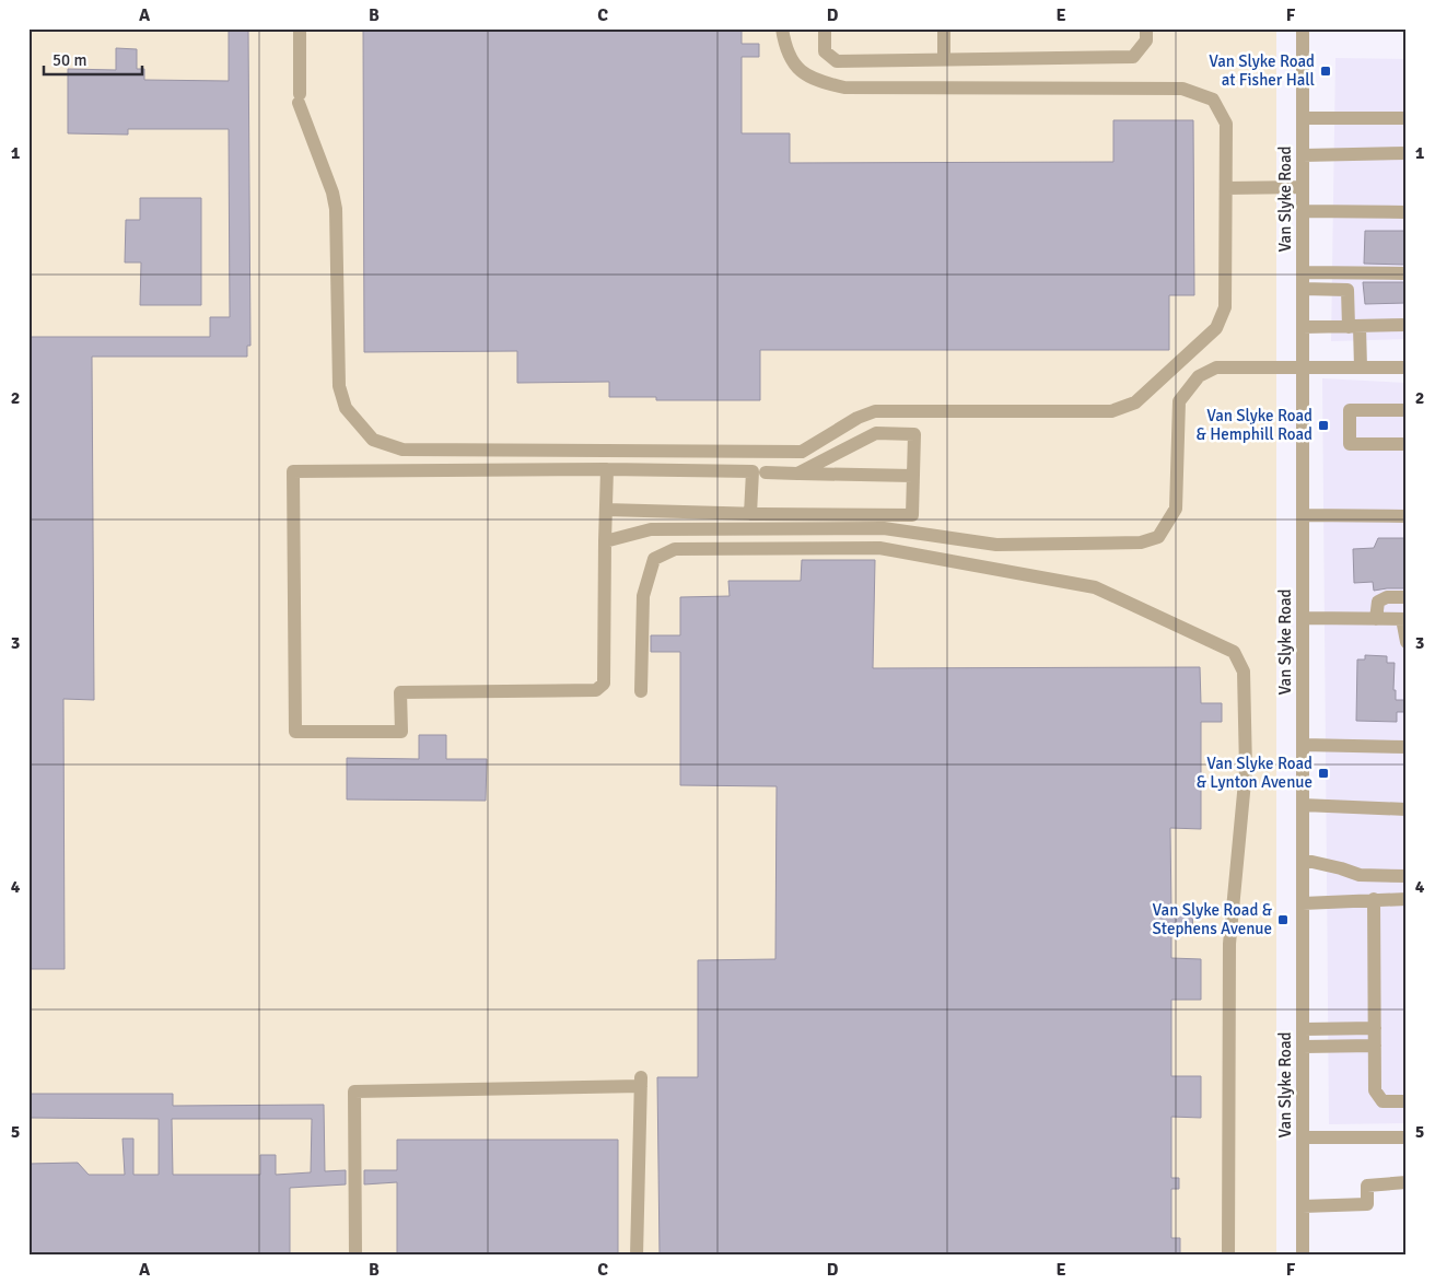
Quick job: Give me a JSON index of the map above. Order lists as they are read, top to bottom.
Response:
{
  "streets": {
    "street": ["Van Slyke Road"]
  },
  "places": {
    "transit": [
      "Van Slyke Road at Fisher Hall",
      "Van Slyke Road & Hemphill Road",
      "Van Slyke Road & Lynton Avenue",
      "Van Slyke Road & Stephens Avenue"
    ]
  },
  "scale_bar": "50 m",
  "grid": {
    "columns": [
      "A",
      "B",
      "C",
      "D",
      "E",
      "F"
    ],
    "rows": [
      "1",
      "2",
      "3",
      "4",
      "5"
    ]
  }
}
